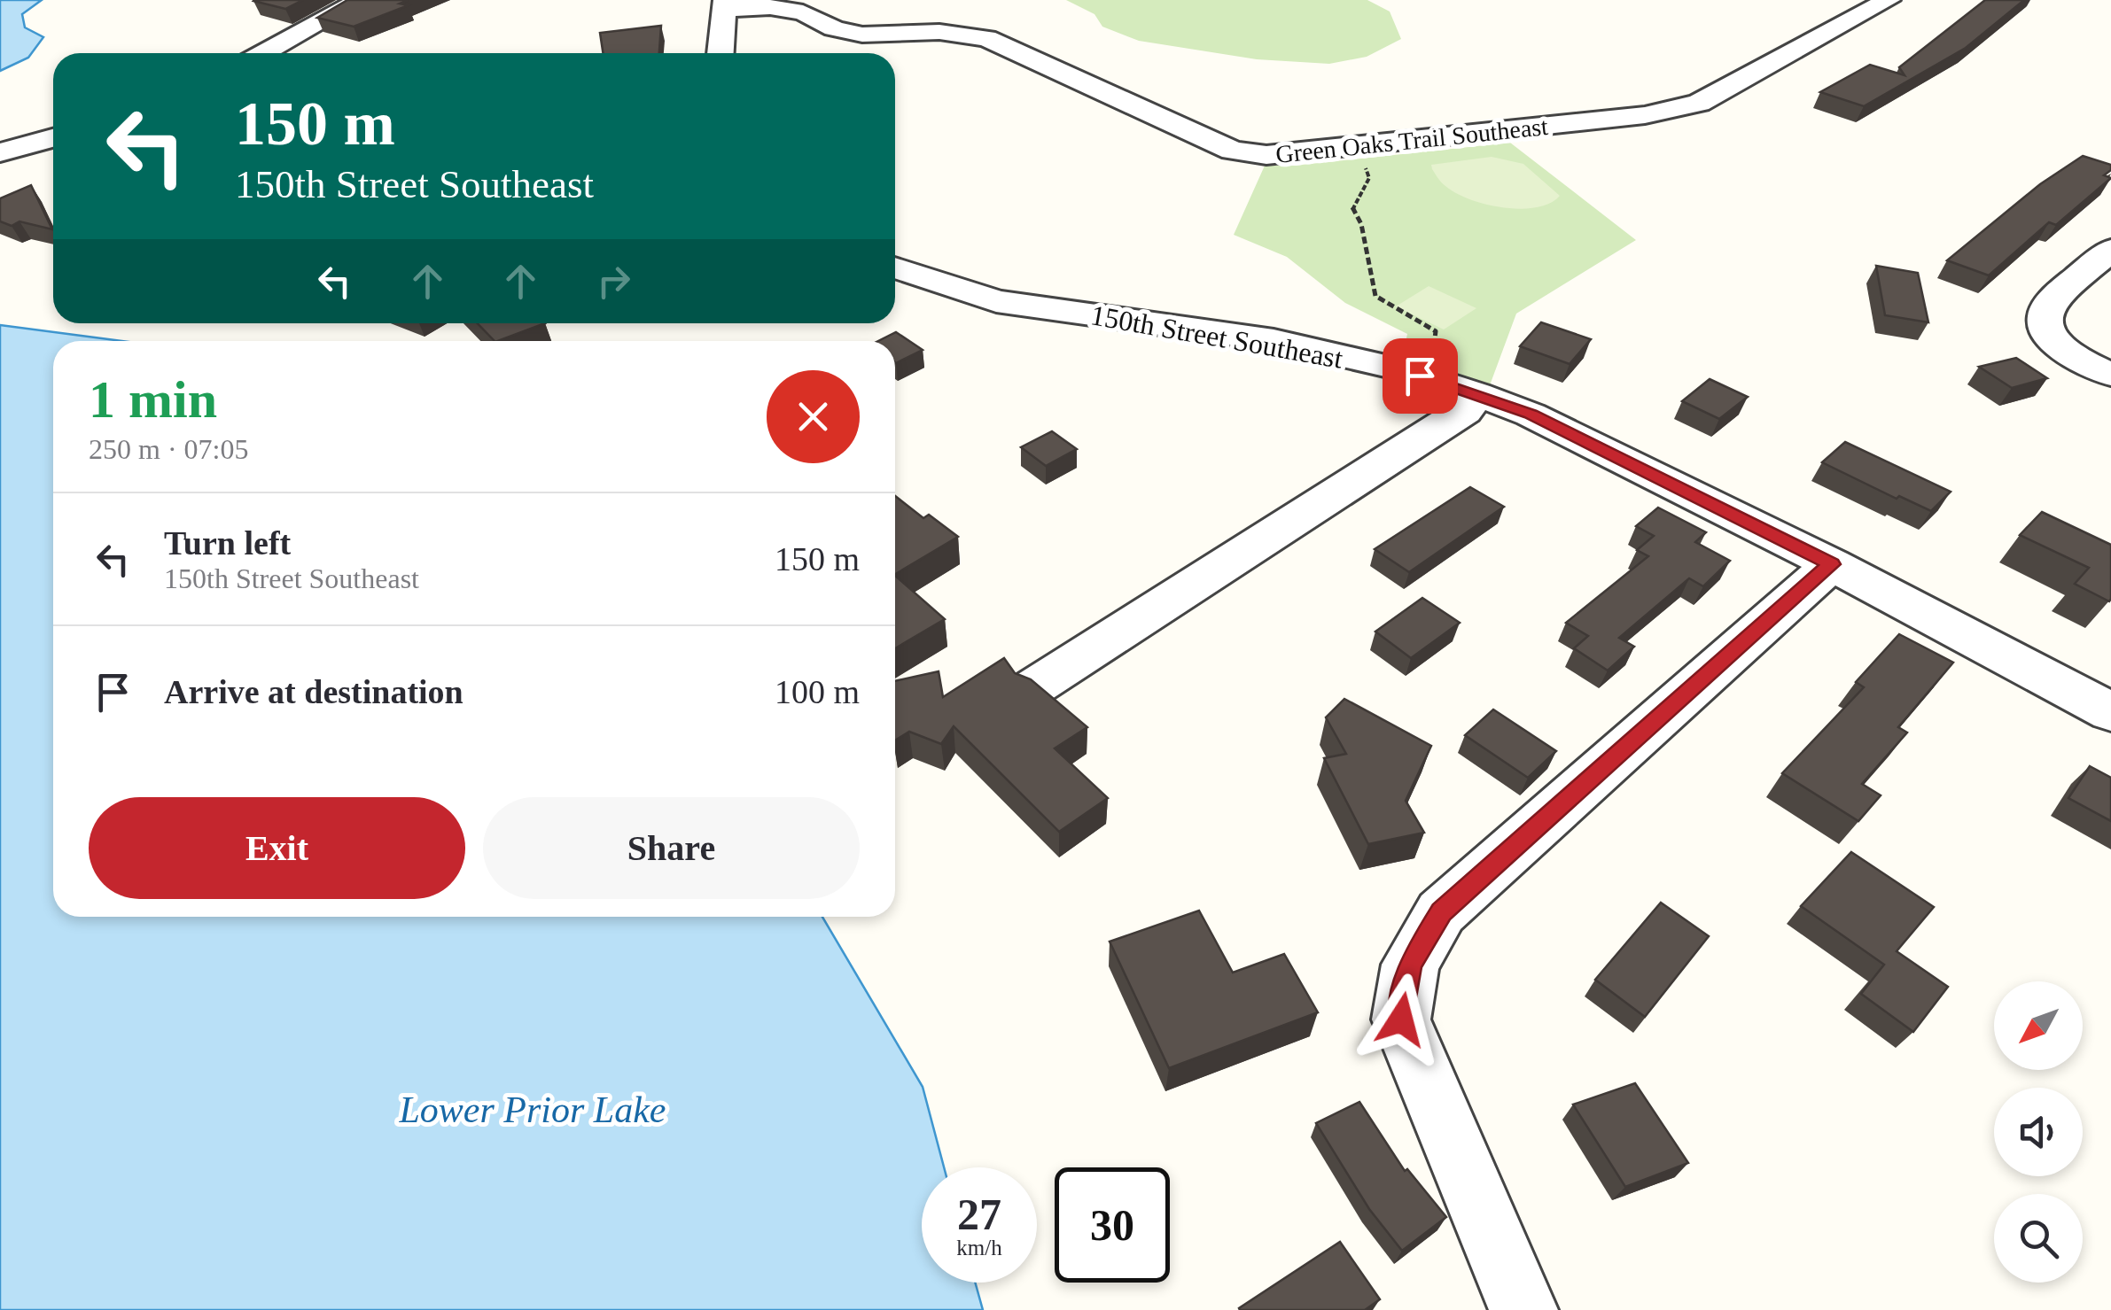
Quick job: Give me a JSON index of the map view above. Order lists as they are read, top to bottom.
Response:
{
  "streets": {
    "street": ["Green Oaks Trail Southeast", "150th Street Southeast"]
  },
  "water": ["Lower Prior Lake"],
  "north": "bottom left",
  "page": {
    "turn": ["150 m", "150th Street Southeast"],
    "heading": ["1 min", "250 m · 07:05"],
    "list": [
      {
        "name": "Turn left",
        "note": "150th Street Southeast",
        "value": "150 m"
      },
      {
        "name": "Arrive at destination",
        "value": "100 m"
      }
    ],
    "buttons": ["Exit", "Share"],
    "speed": "27 km/h",
    "limit": "30"
  }
}
